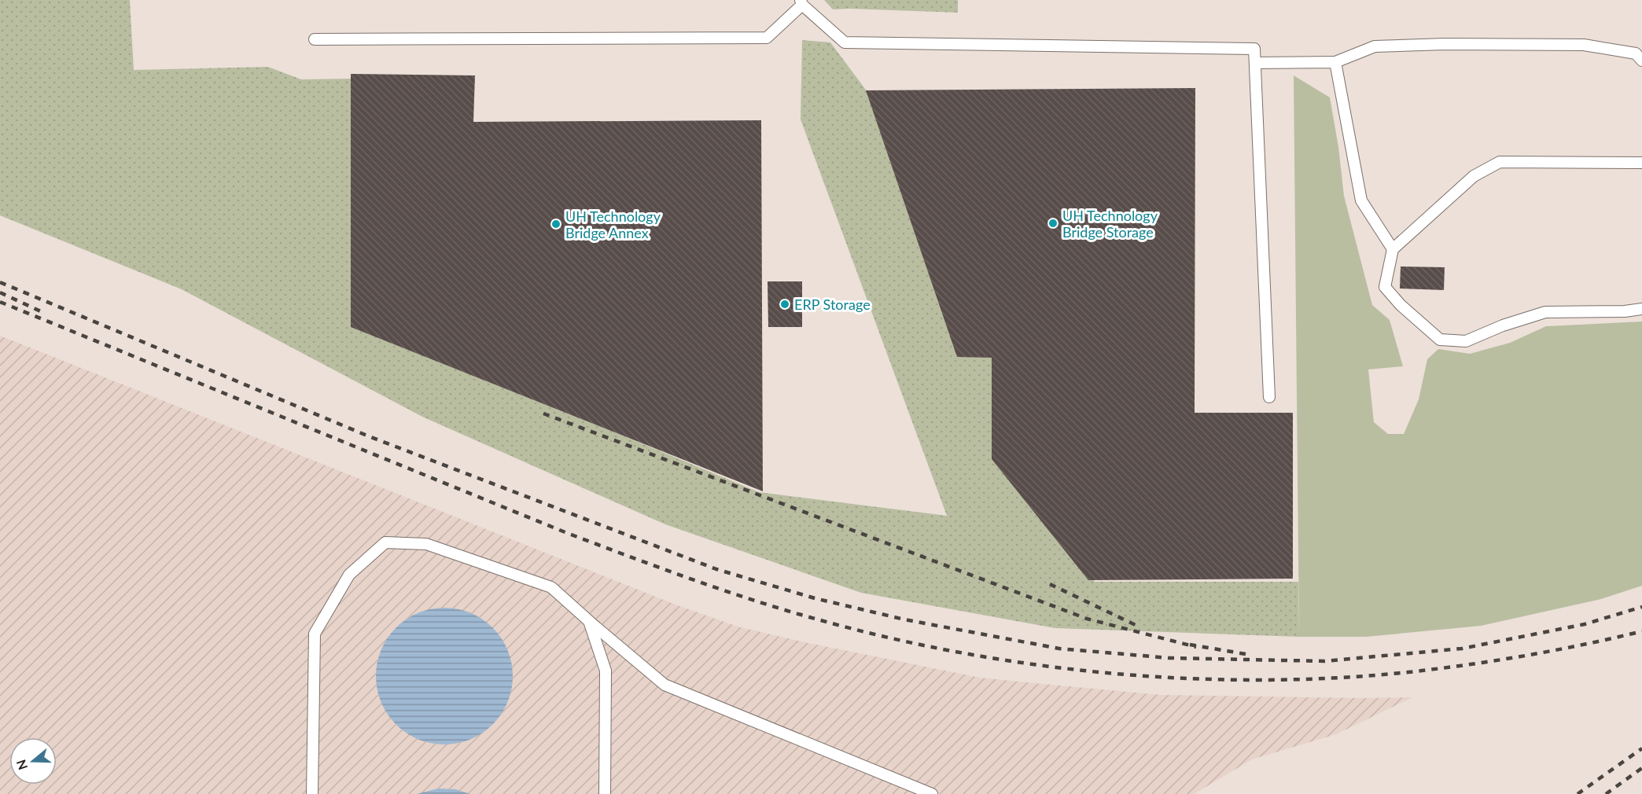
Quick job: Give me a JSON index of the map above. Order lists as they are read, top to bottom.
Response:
{
  "places": ["UH Technology Bridge Storage", "UH Technology Bridge Annex", "ERP Storage"],
  "north": "left"
}
